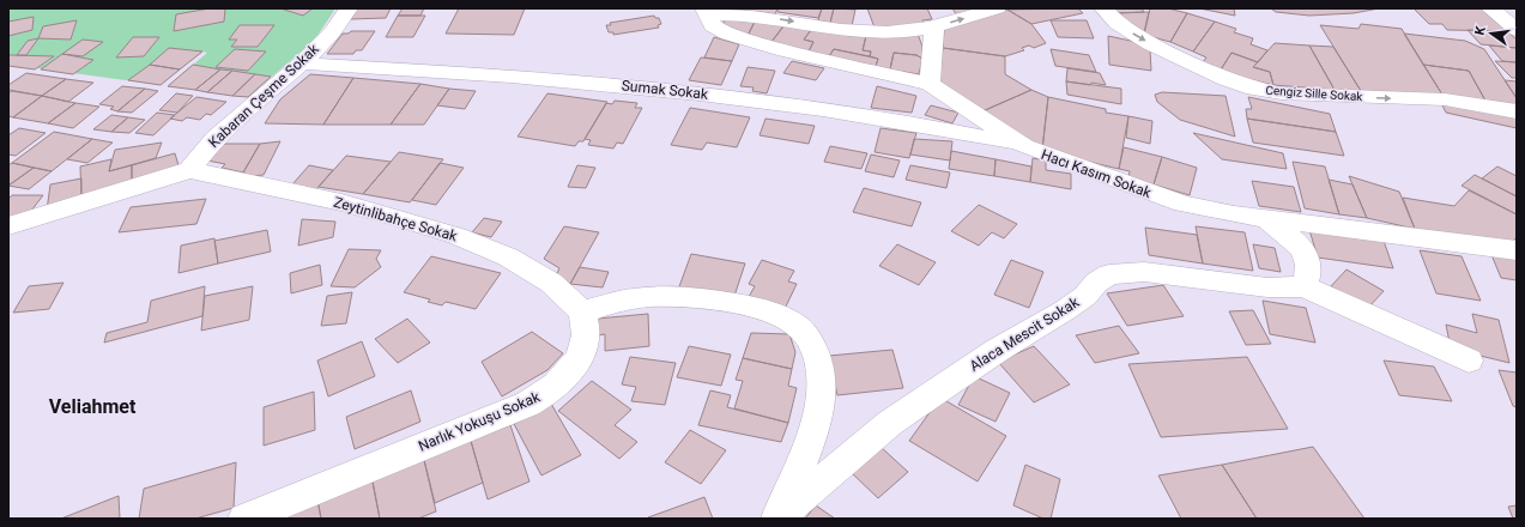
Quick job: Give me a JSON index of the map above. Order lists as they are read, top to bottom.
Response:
{
  "streets": {
    "street": [
      "Sumak Sokak",
      "Cengiz Sille Sokak",
      "Kabaran Çeşme Sokak",
      "Hacı Kasım Sokak",
      "Zeytinlibahçe Sokak",
      "Alaca Mescit Sokak",
      "Narlık Yokuşu Sokak"
    ]
  },
  "crossings": [
    ["Sumak Sokak", "Kabaran Çeşme Sokak"],
    ["Sumak Sokak", "Hacı Kasım Sokak"],
    ["Kabaran Çeşme Sokak", "Zeytinlibahçe Sokak"],
    ["Zeytinlibahçe Sokak", "Narlık Yokuşu Sokak"]
  ],
  "one_way": ["Cengiz Sille Sokak"],
  "districts": ["Veliahmet"],
  "north": "left"
}
